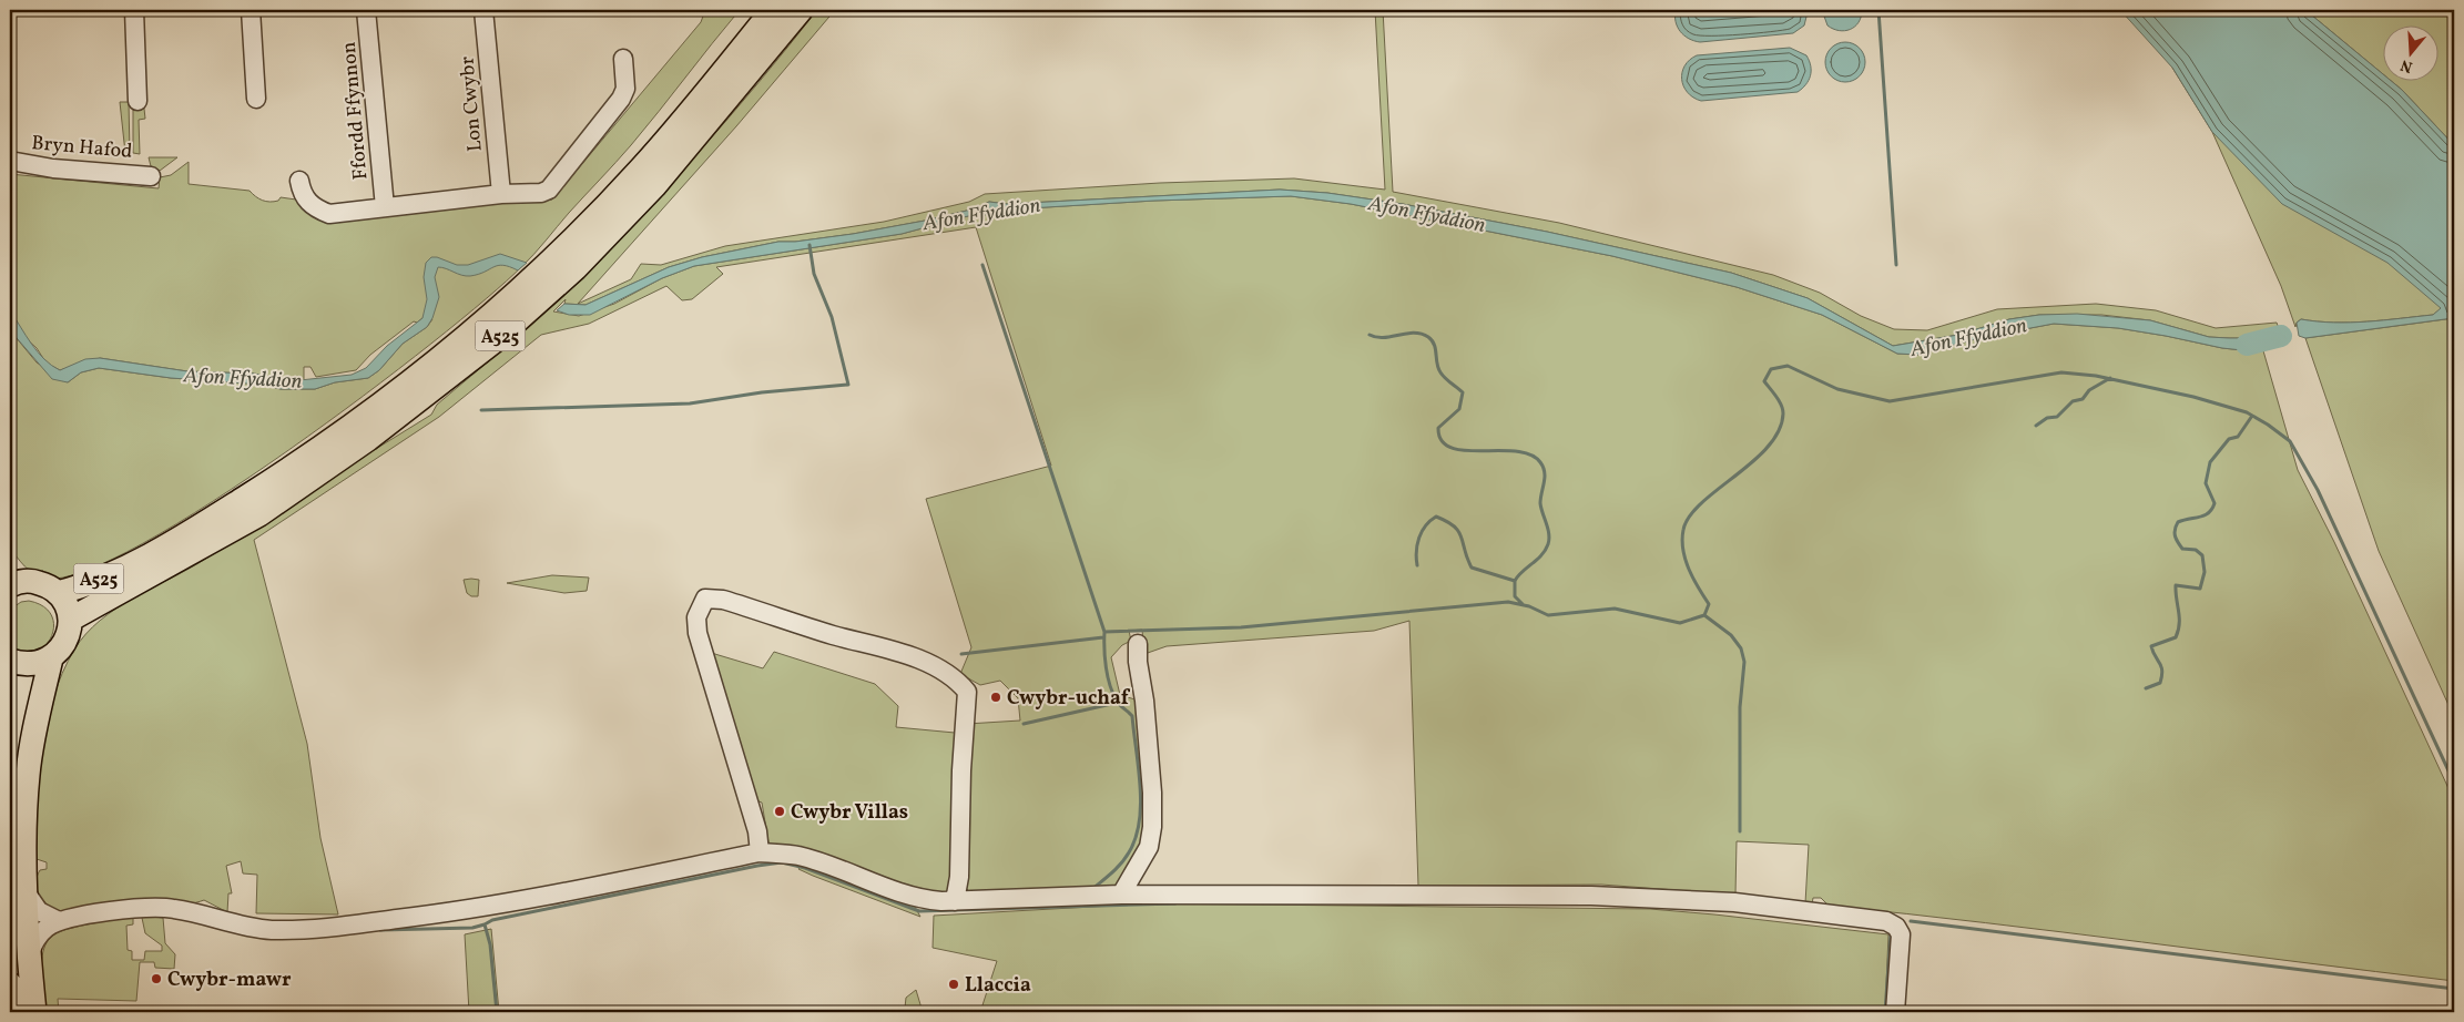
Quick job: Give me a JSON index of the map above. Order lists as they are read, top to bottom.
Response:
{
  "streets": {
    "main road": ["A525"],
    "street": ["Lon Cwybr", "Ffordd Ffynnon", "Bryn Hafod"]
  },
  "water": ["Afon Ffyddion"],
  "places": [
    "Cwybr-uchaf",
    "Cwybr Villas",
    "Cwybr-mawr",
    "Llaccia"
  ],
  "north": "bottom"
}
